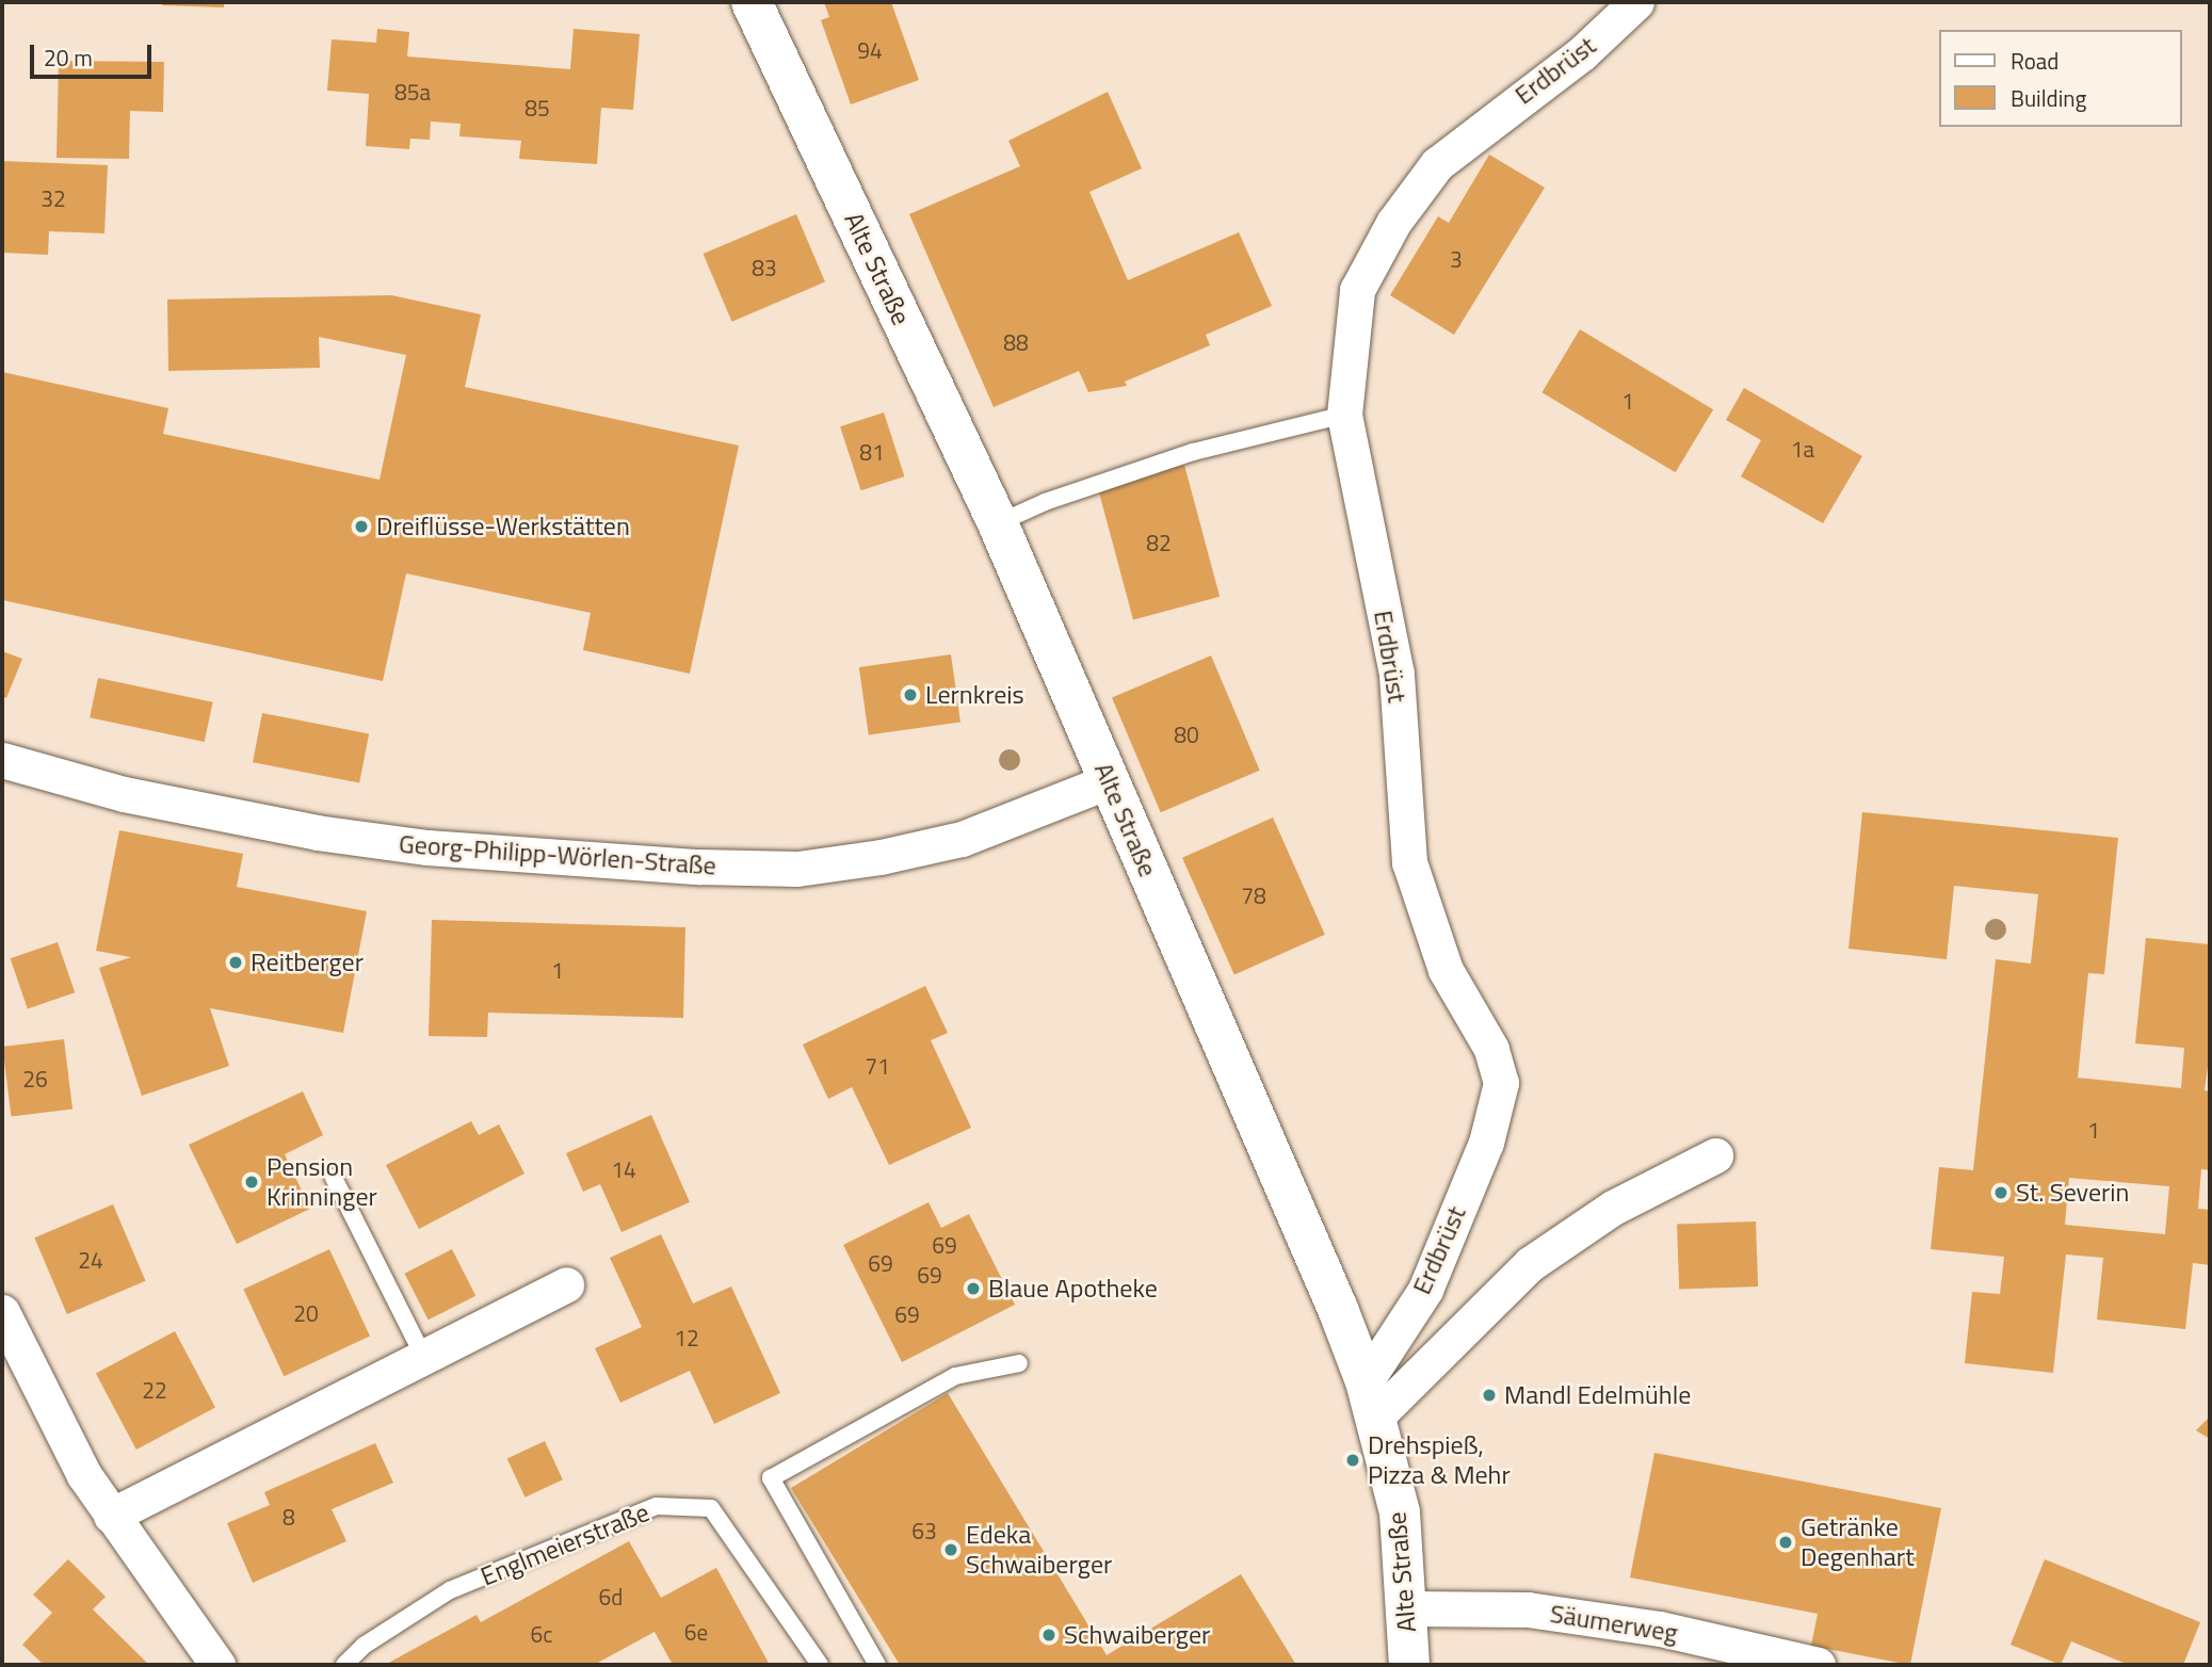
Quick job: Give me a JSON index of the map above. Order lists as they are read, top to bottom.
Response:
{
  "streets": {
    "street": [
      "Erdbrüst",
      "Alte Straße",
      "Georg-Philipp-Wörlen-Straße",
      "Säumerweg"
    ],
    "lane": ["Englmeierstraße"]
  },
  "crossings": [
    ["Erdbrüst", "Alte Straße"],
    ["Alte Straße", "Georg-Philipp-Wörlen-Straße"],
    ["Alte Straße", "Säumerweg"]
  ],
  "places": [
    "Dreiflüsse-Werkstätten",
    "Lernkreis",
    "Reitberger",
    "Pension Krinninger",
    "St. Severin",
    "Blaue Apotheke",
    "Mandl Edelmühle",
    "Drehspieß, Pizza & Mehr",
    "Getränke Degenhart",
    "Edeka Schwaiberger",
    "Schwaiberger"
  ],
  "house_numbers": [
    "94",
    "85a",
    "85",
    "32",
    "3",
    "83",
    "88",
    "1",
    "1a",
    "81",
    "82",
    "80",
    "78",
    "1",
    "71",
    "26",
    "1",
    "14",
    "69",
    "24",
    "69",
    "69",
    "20",
    "69",
    "12",
    "22",
    "8",
    "63",
    "6d",
    "6e",
    "6c"
  ],
  "legend": ["Road", "Building"],
  "scale_bar": "20 m"
}
